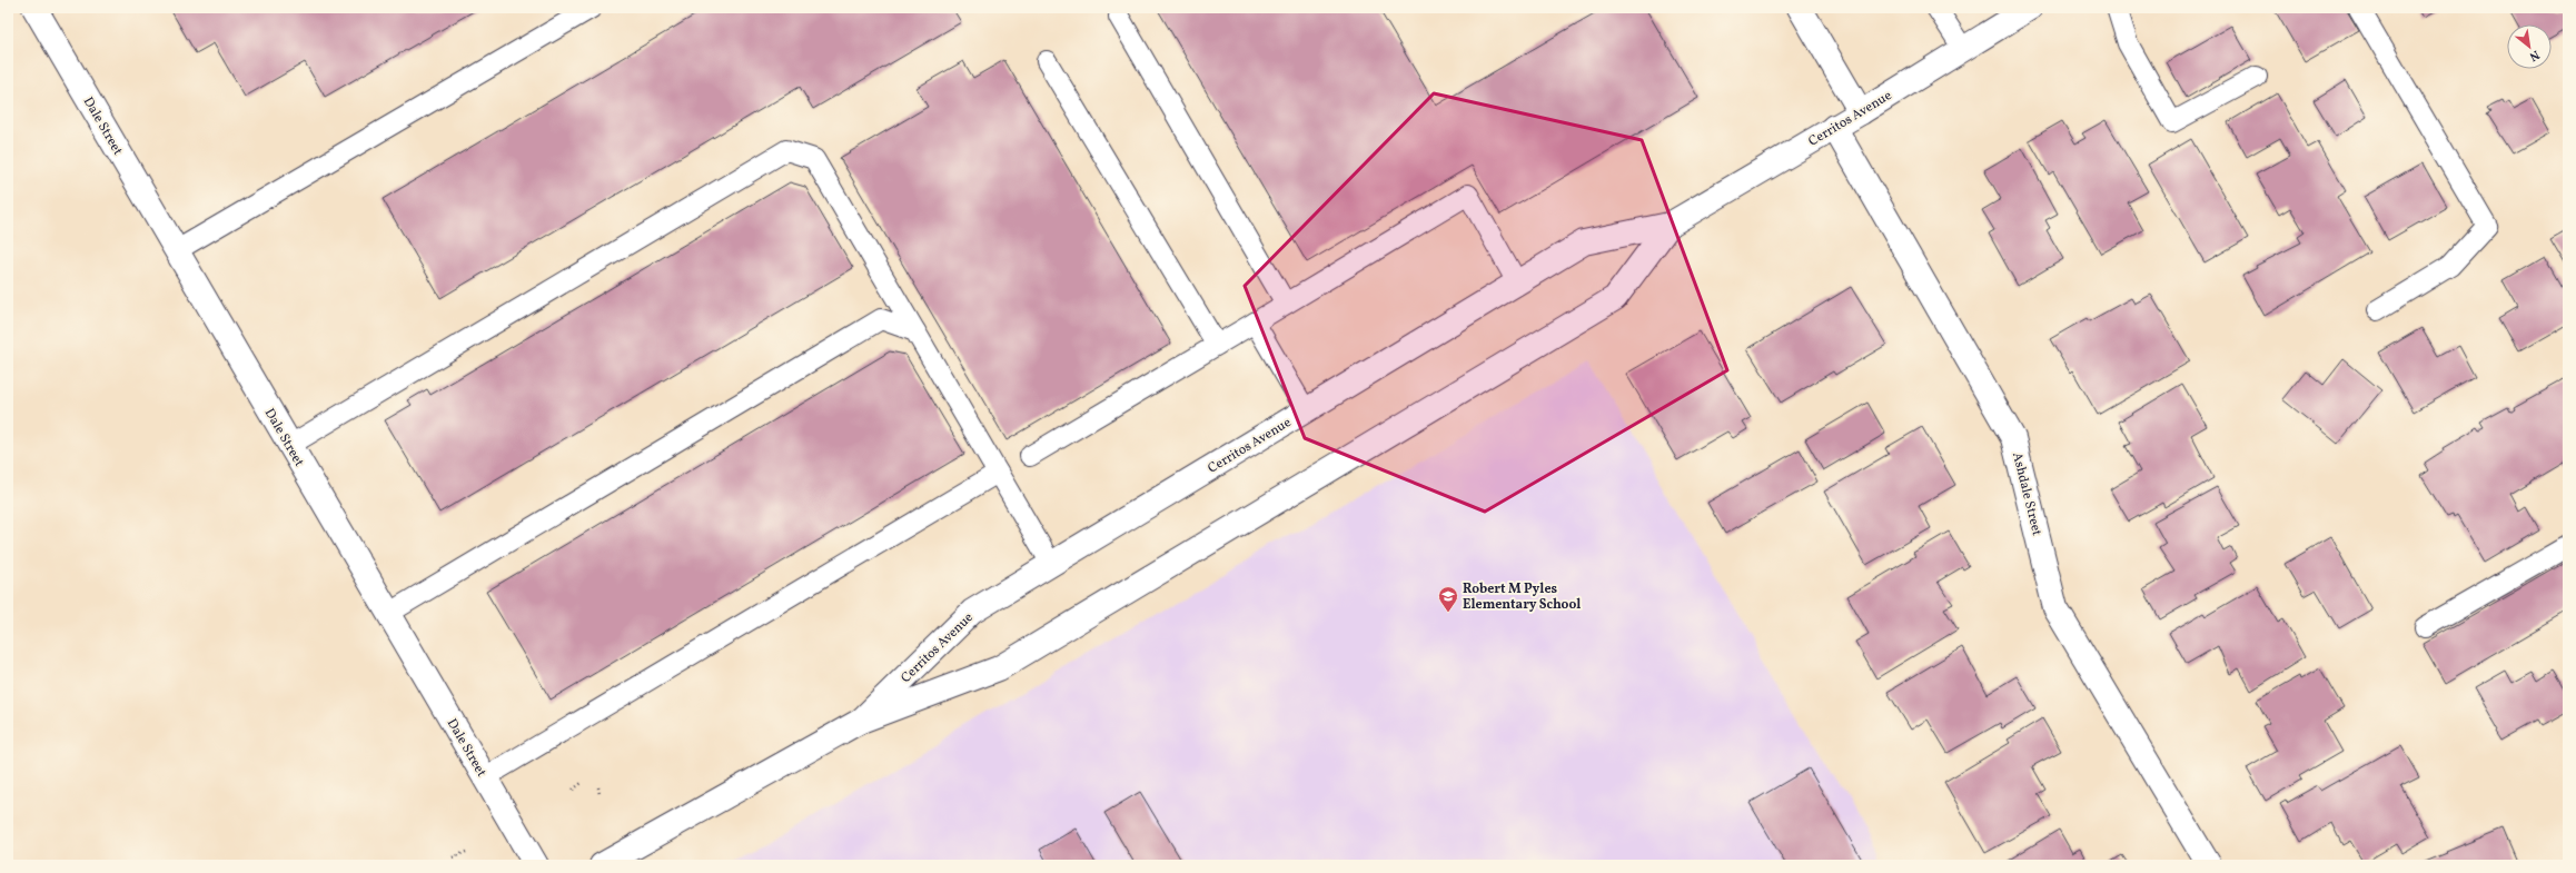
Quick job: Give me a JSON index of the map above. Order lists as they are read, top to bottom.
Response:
{
  "streets": {
    "street": ["Cerritos Avenue", "Dale Street", "Ashdale Street"]
  },
  "crossings": [
    ["Cerritos Avenue", "Ashdale Street"]
  ],
  "places": {
    "school or university": ["Robert M Pyles Elementary School"]
  },
  "north": "bottom right"
}
